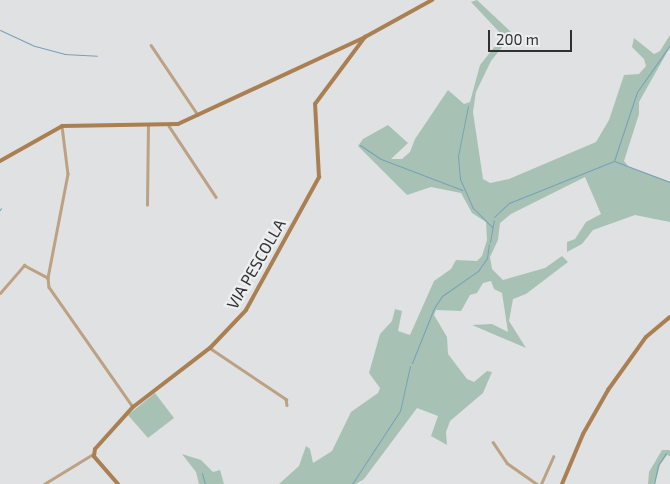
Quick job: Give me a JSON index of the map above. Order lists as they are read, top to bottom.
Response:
{
  "streets": {
    "street": ["VIA PESCOLLA"]
  },
  "scale_bar": "200 m"
}
